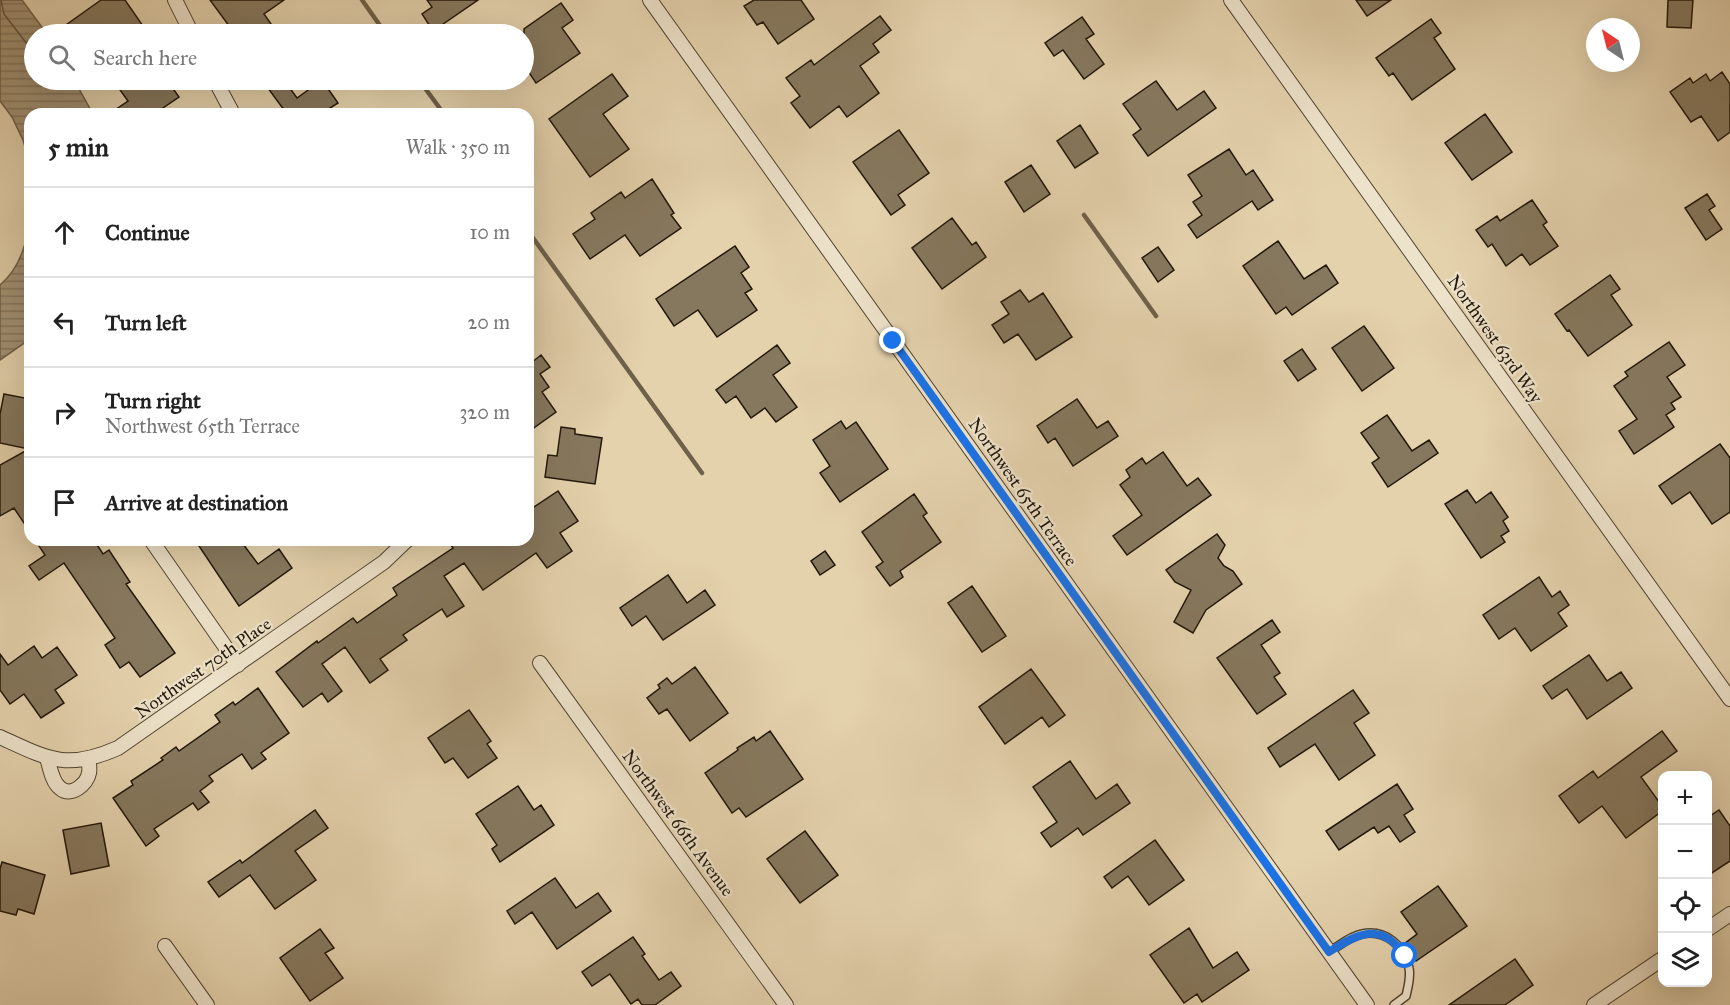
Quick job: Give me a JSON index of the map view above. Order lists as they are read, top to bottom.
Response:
{
  "streets": {
    "street": [
      "Northwest 63rd Way",
      "Northwest 65th Terrace",
      "Northwest 70th Place",
      "Northwest 66th Avenue"
    ]
  },
  "north": "top left",
  "page": {
    "search": "Search here",
    "heading": ["5 min", "Walk · 350 m"],
    "list": [
      ["Continue", "10 m"],
      ["Turn left", "20 m"],
      ["Turn right", "Northwest 65th Terrace", "320 m"],
      "Arrive at destination"
    ],
    "map_buttons": ["+", "−"]
  }
}
